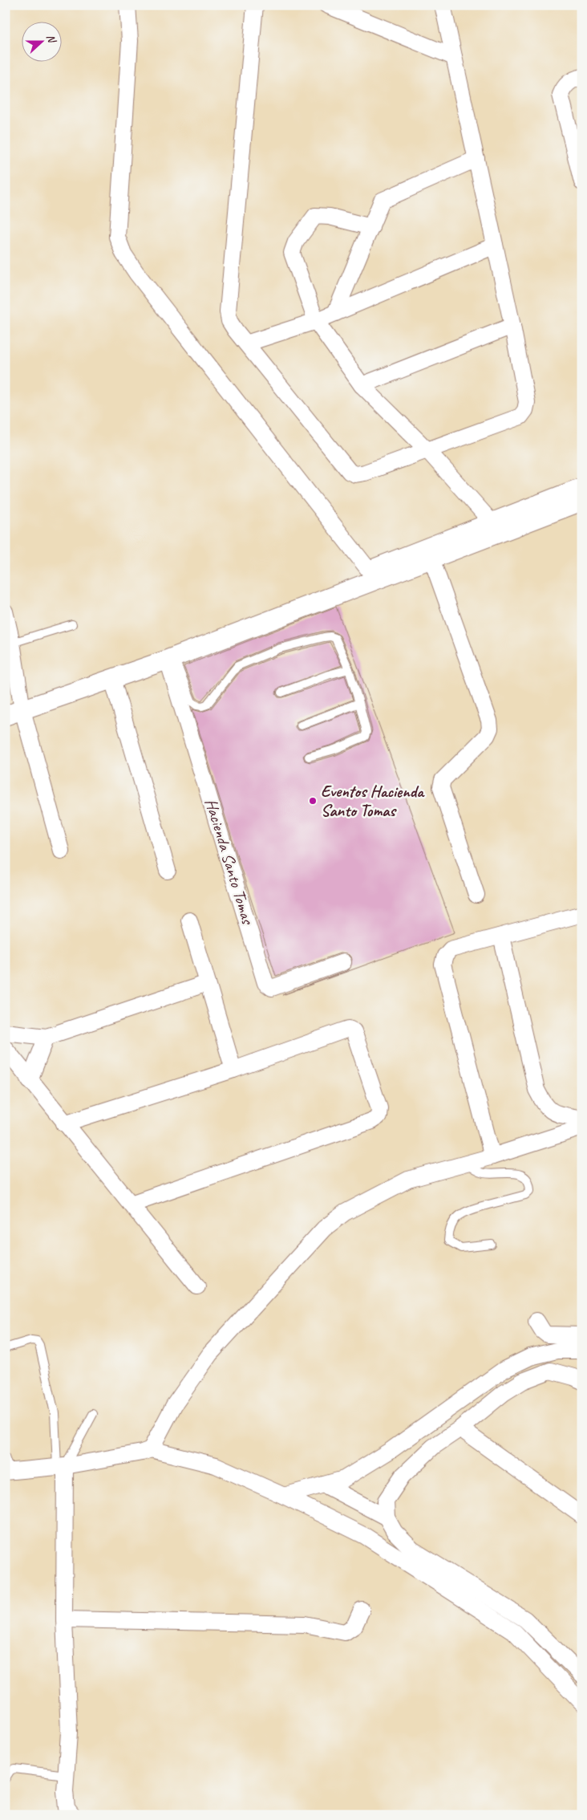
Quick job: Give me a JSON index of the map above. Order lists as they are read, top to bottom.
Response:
{
  "streets": {
    "street": ["Hacienda Santo Tomas"]
  },
  "places": ["Eventos Hacienda Santo Tomas"],
  "north": "right"
}
